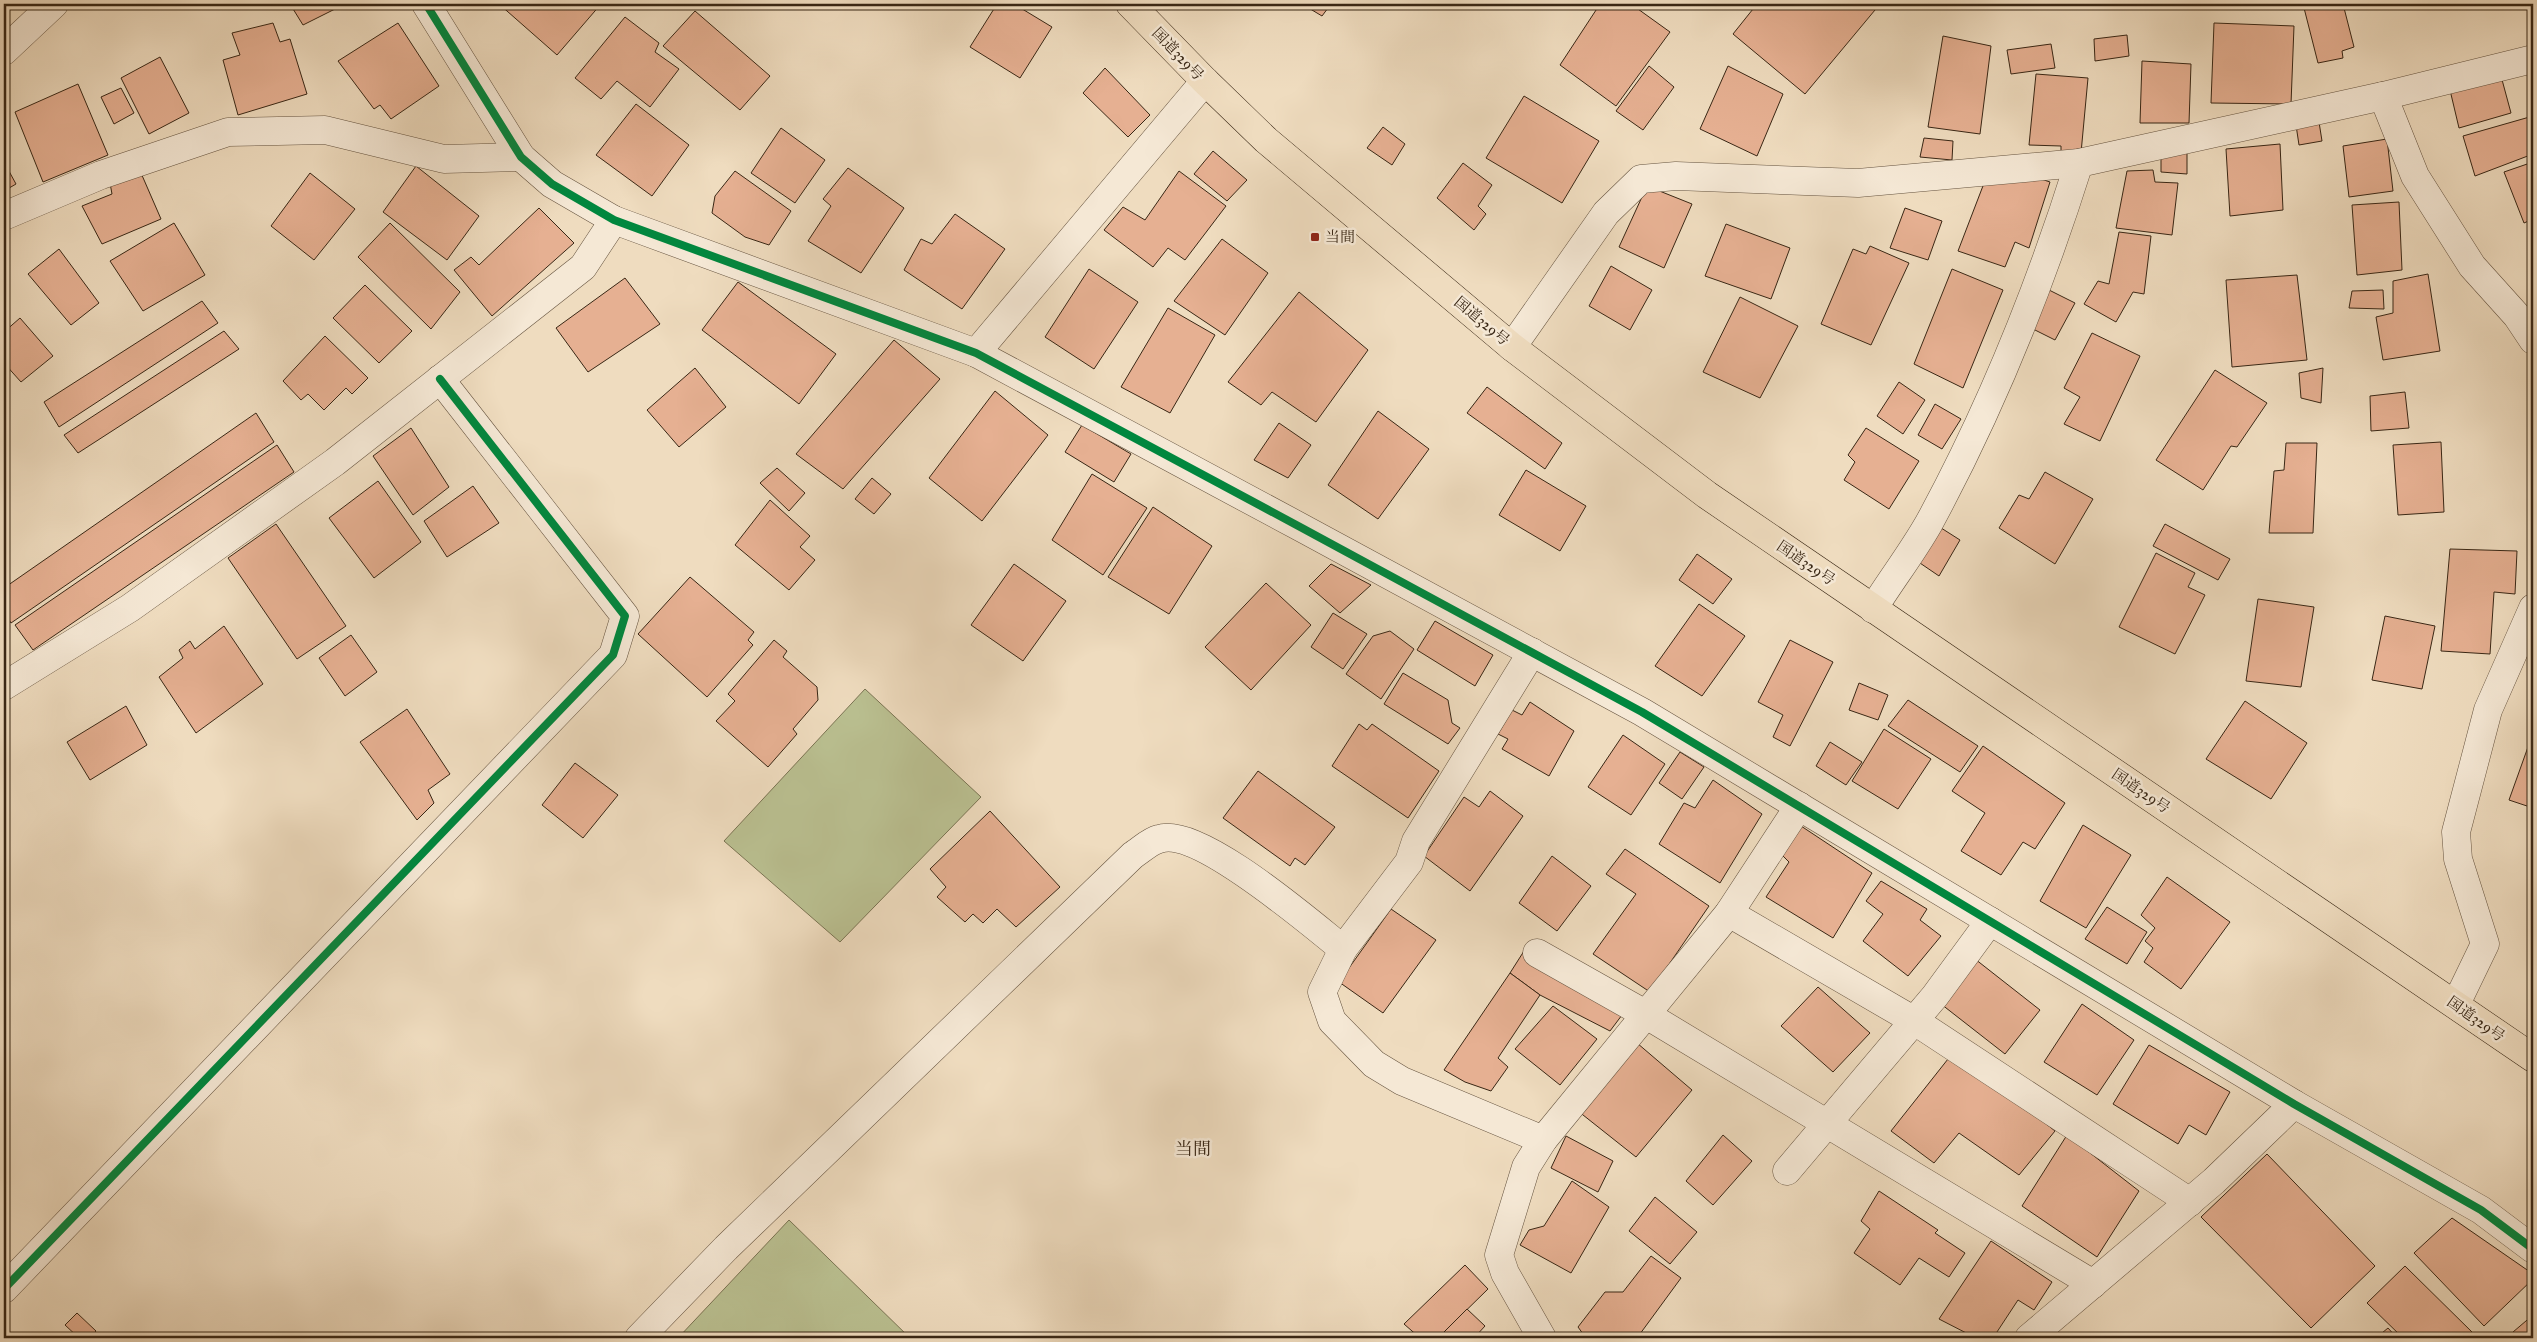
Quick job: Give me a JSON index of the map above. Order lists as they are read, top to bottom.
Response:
{
  "streets": {
    "highway": ["国道329号"]
  },
  "districts": ["当間"],
  "places": {
    "transit": ["当間"]
  }
}
